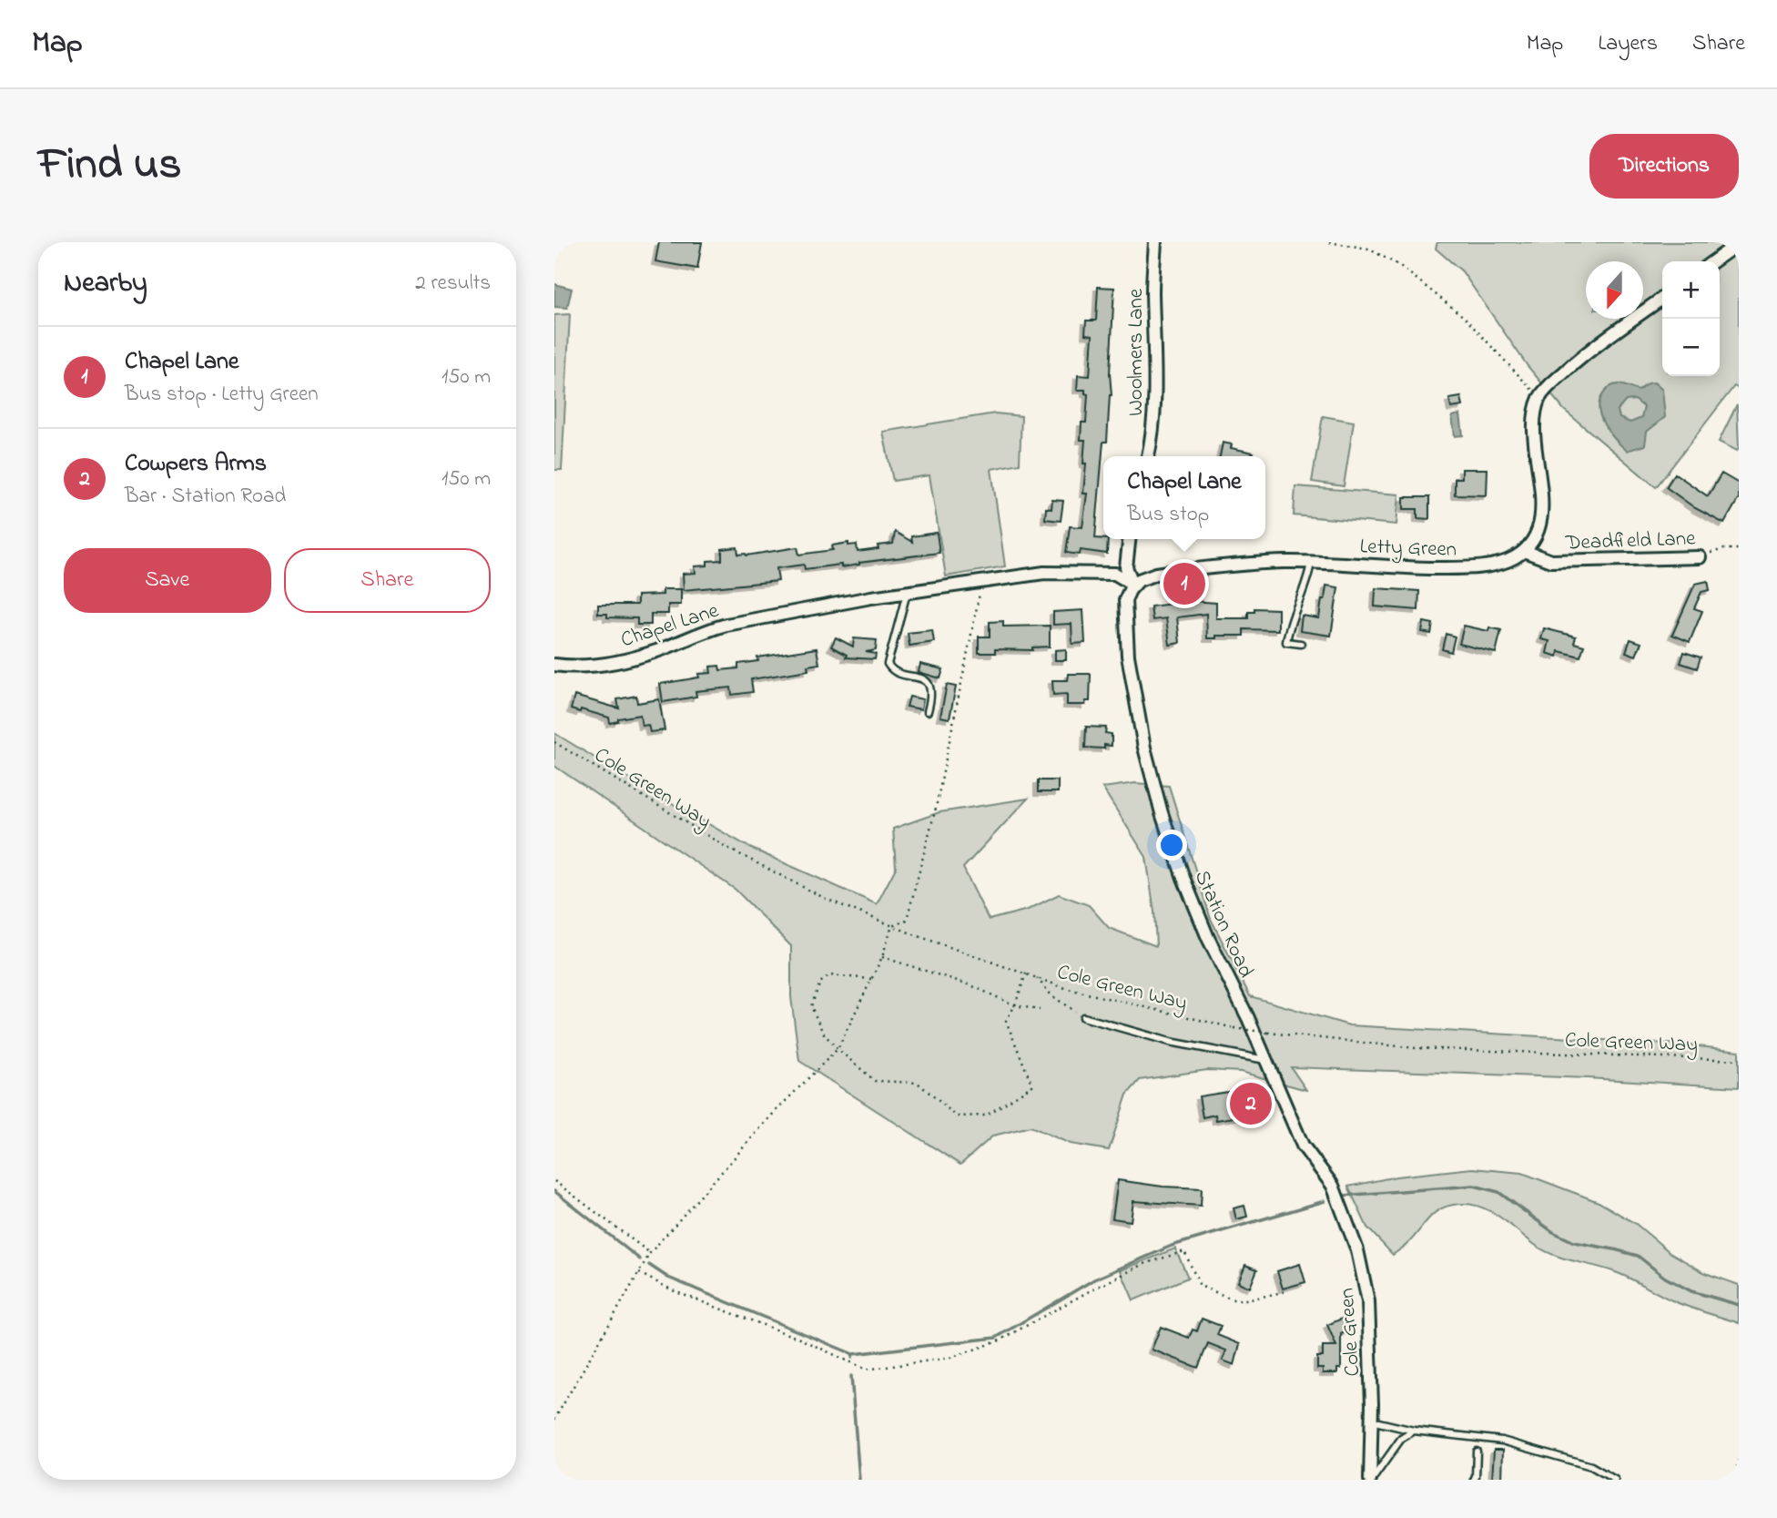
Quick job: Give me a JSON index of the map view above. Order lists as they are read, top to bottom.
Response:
{
  "streets": {
    "street": [
      "Woolmers Lane",
      "Deadfield Lane",
      "Letty Green",
      "Chapel Lane",
      "Station Road",
      "Cole Green"
    ],
    "path": ["Cole Green Way"]
  },
  "crossings": [
    ["Deadfield Lane", "Letty Green"],
    ["Letty Green", "Chapel Lane"],
    ["Letty Green", "Station Road"],
    ["Chapel Lane", "Station Road"],
    ["Station Road", "Cole Green"]
  ],
  "north": "bottom",
  "page": {
    "header": "Map",
    "nav": ["Map", "Layers", "Share"],
    "title": "Find us",
    "buttons": [
      "Directions",
      ["Save", "Share"]
    ],
    "heading": ["Nearby", "2 results"],
    "map_buttons": ["+", "−"],
    "list": [
      {
        "mark": "1",
        "name": "Chapel Lane",
        "note": "Bus stop · Letty Green",
        "value": "150 m"
      },
      {
        "mark": "2",
        "name": "Cowpers Arms",
        "note": "Bar · Station Road",
        "value": "150 m"
      }
    ],
    "popup": ["Chapel Lane", "Bus stop"],
    "pins": ["1", "2"]
  }
}
